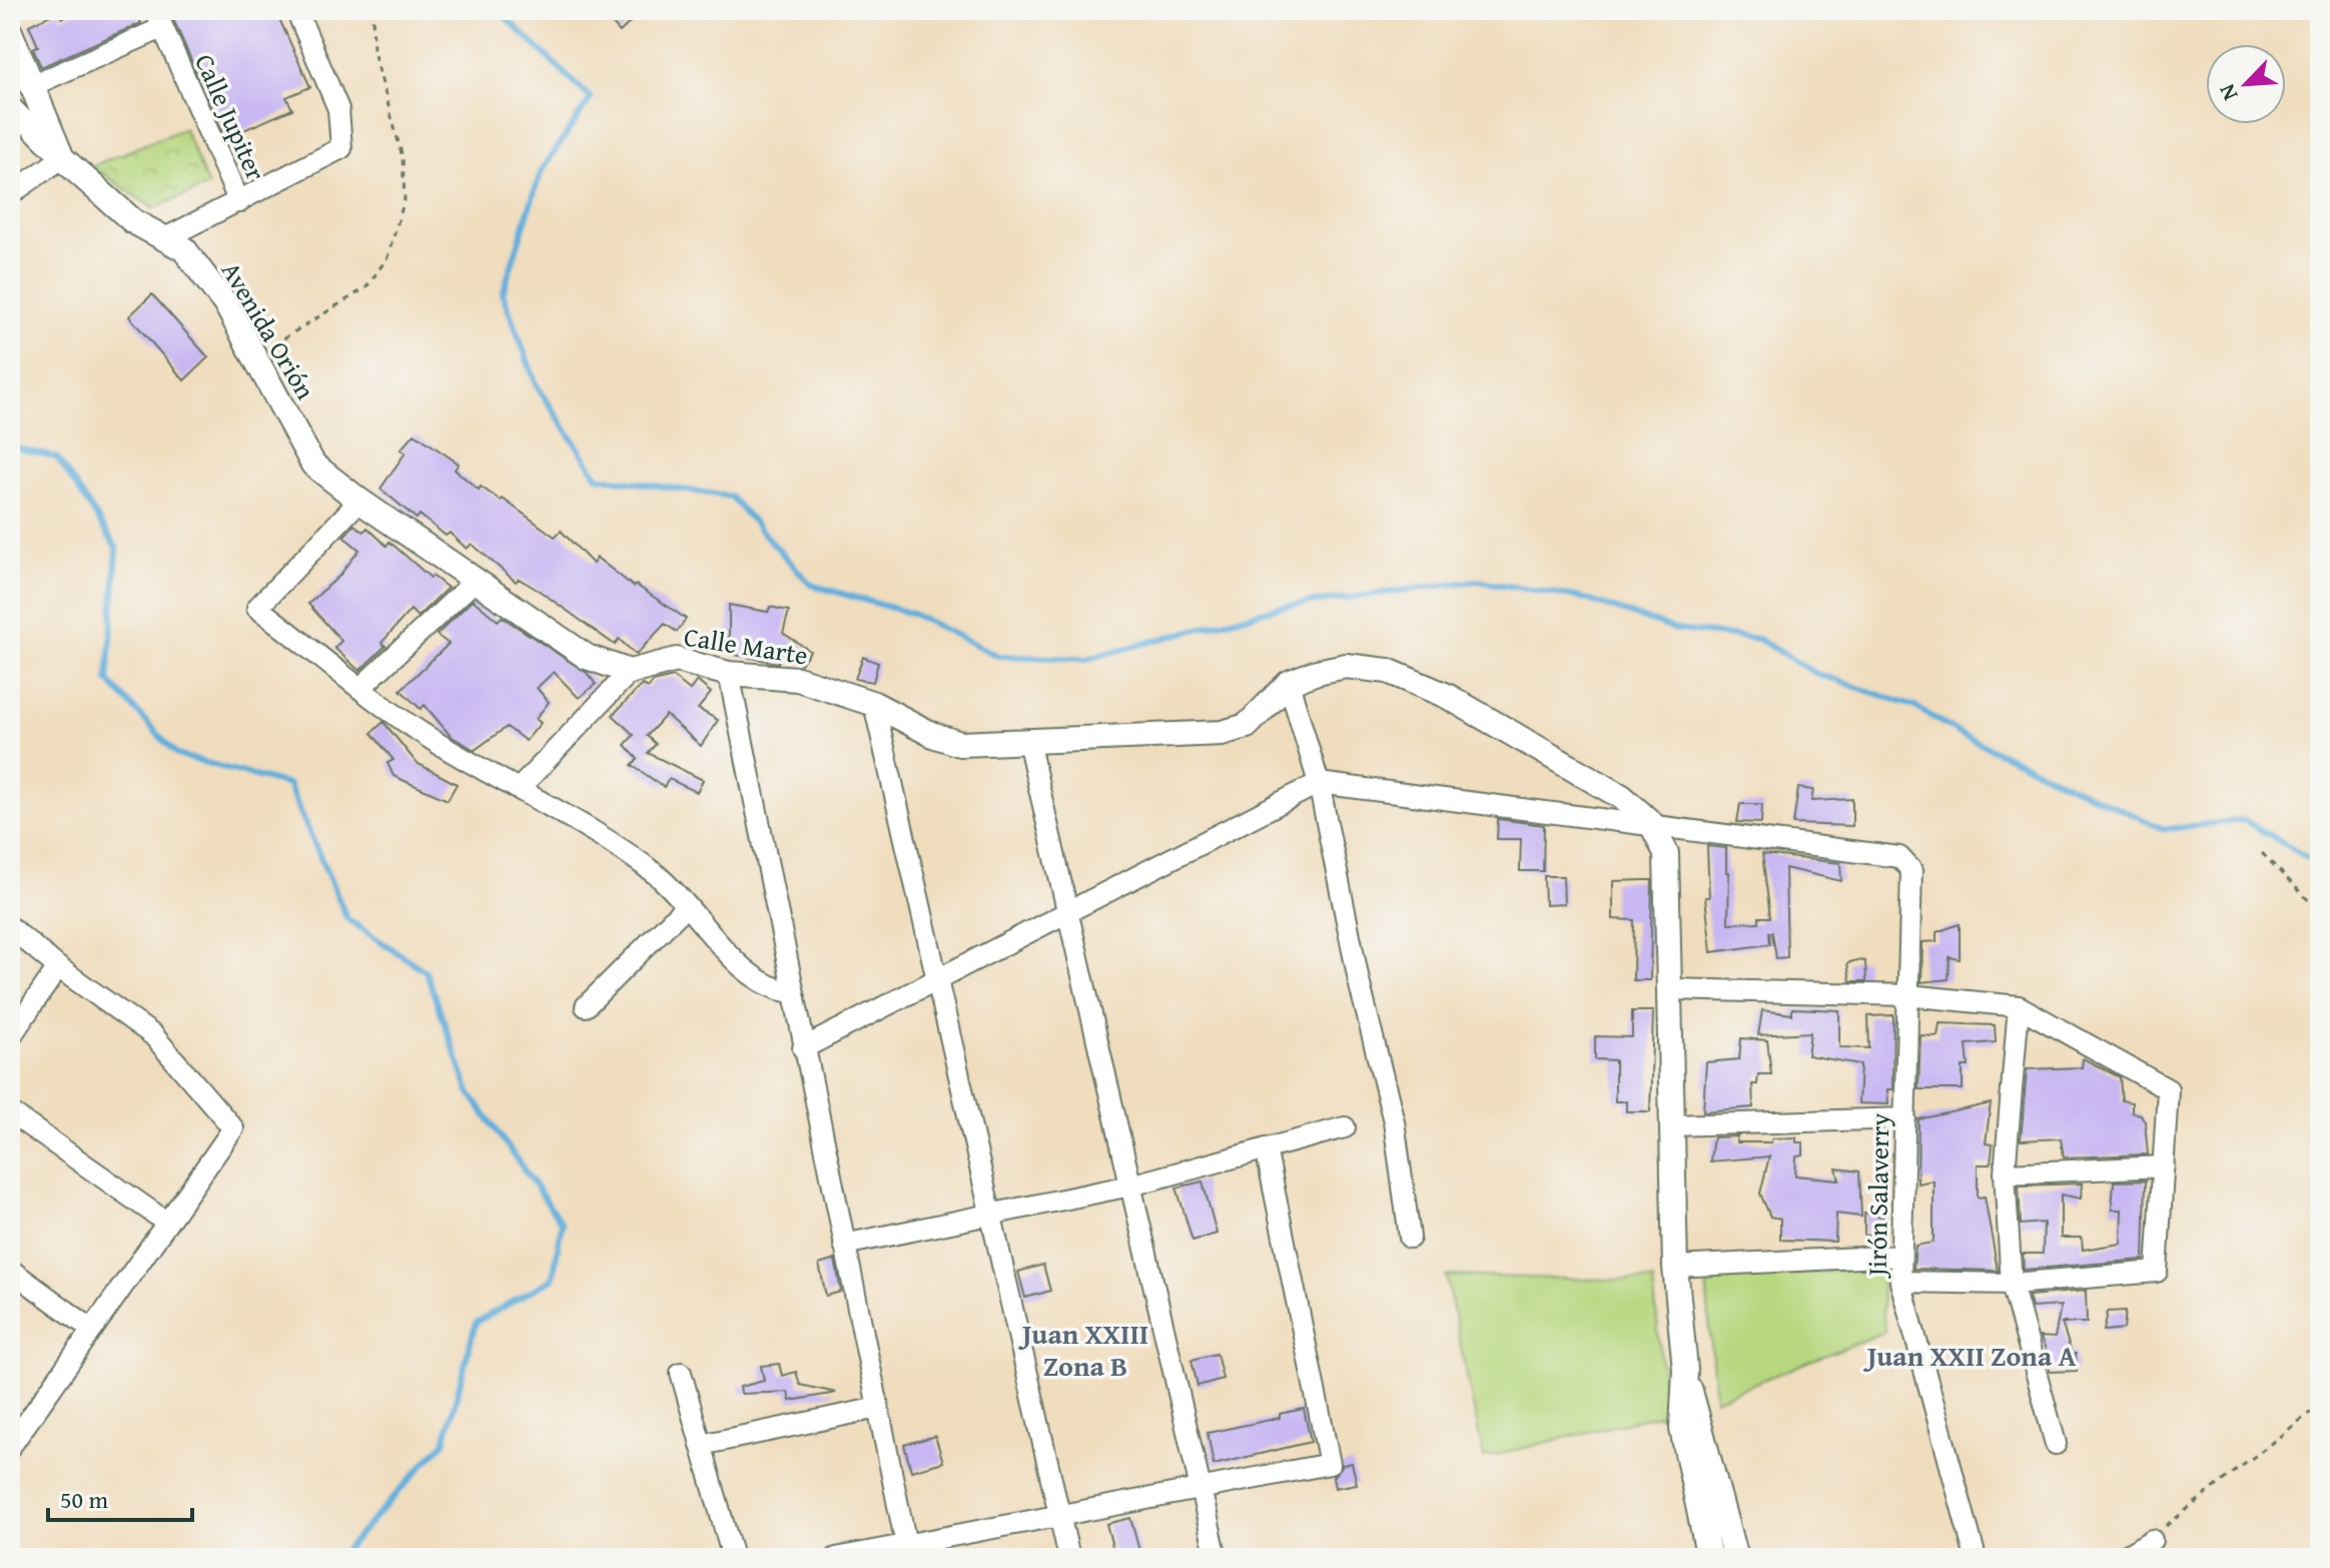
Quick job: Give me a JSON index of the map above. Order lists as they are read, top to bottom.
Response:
{
  "streets": {
    "street": [
      "Calle Jupiter",
      "Avenida Orión",
      "Calle Marte",
      "Jirón Salaverry"
    ]
  },
  "districts": ["Juan XXIII Zona B", "Juan XXII Zona A"],
  "scale_bar": "50 m",
  "north": "bottom left"
}
